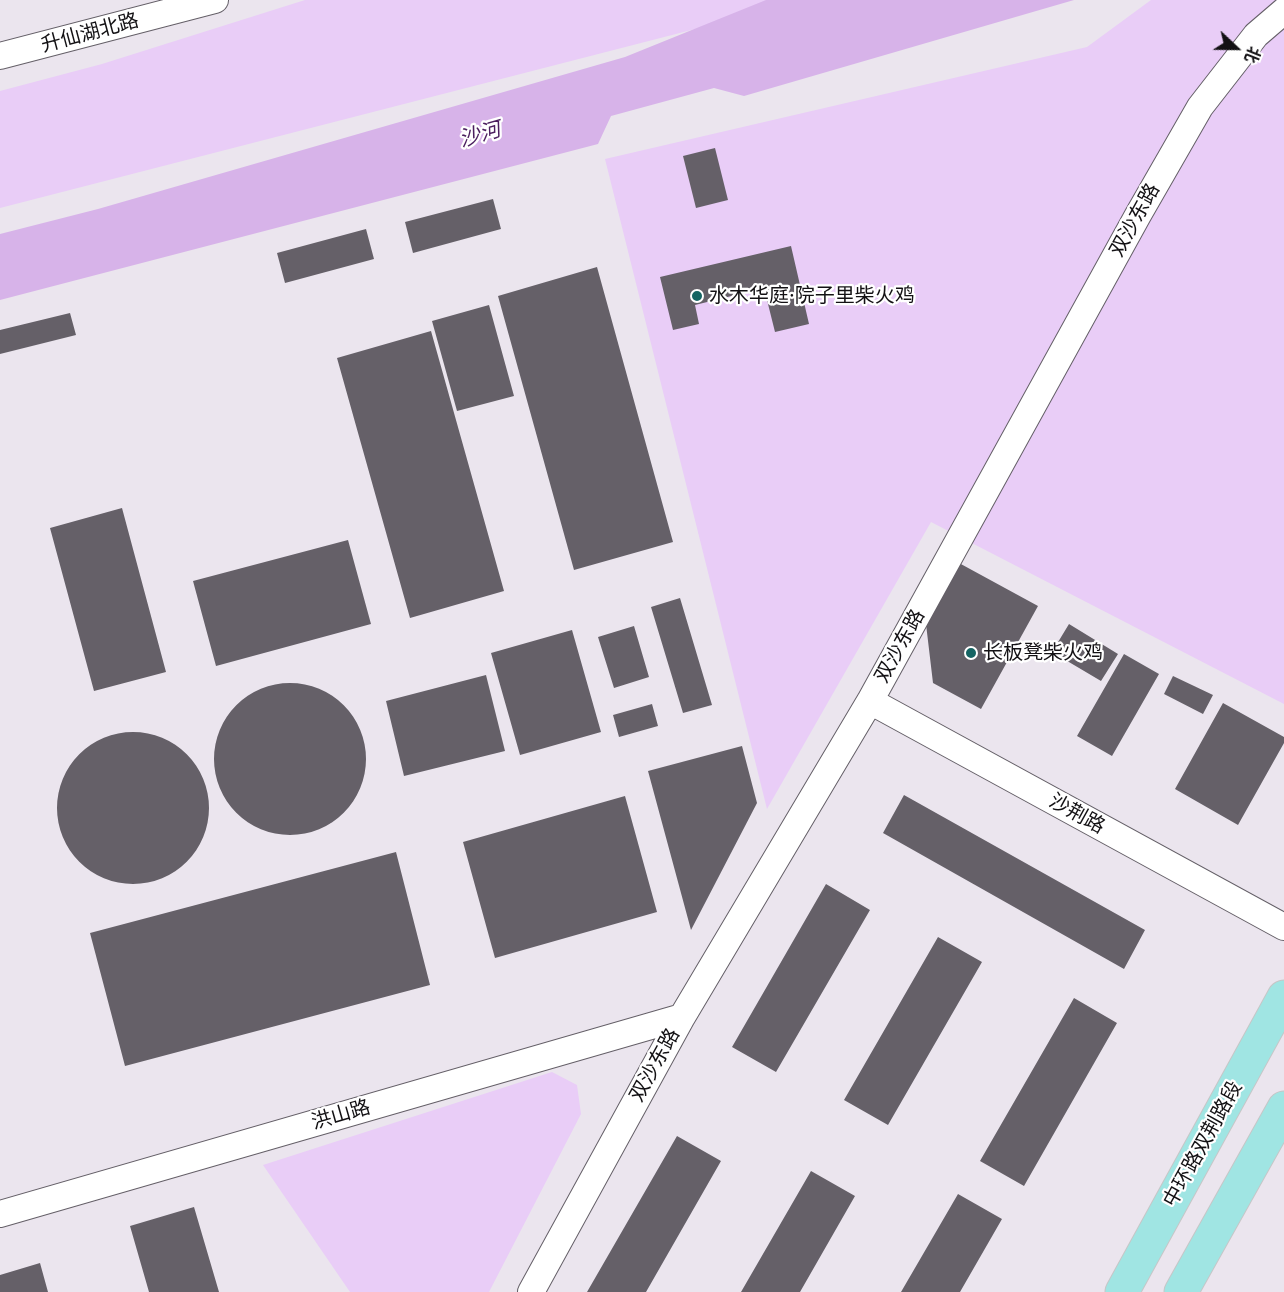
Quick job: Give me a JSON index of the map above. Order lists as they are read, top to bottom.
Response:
{
  "streets": {
    "main road": ["中环路双荆路段"],
    "street": [
      "升仙湖北路",
      "双沙东路",
      "沙荆路",
      "洪山路"
    ]
  },
  "crossings": [
    ["双沙东路", "沙荆路"],
    ["双沙东路", "洪山路"]
  ],
  "water": ["沙河"],
  "places": ["水木华庭·院子里柴火鸡", "长板凳柴火鸡"],
  "north": "right"
}
